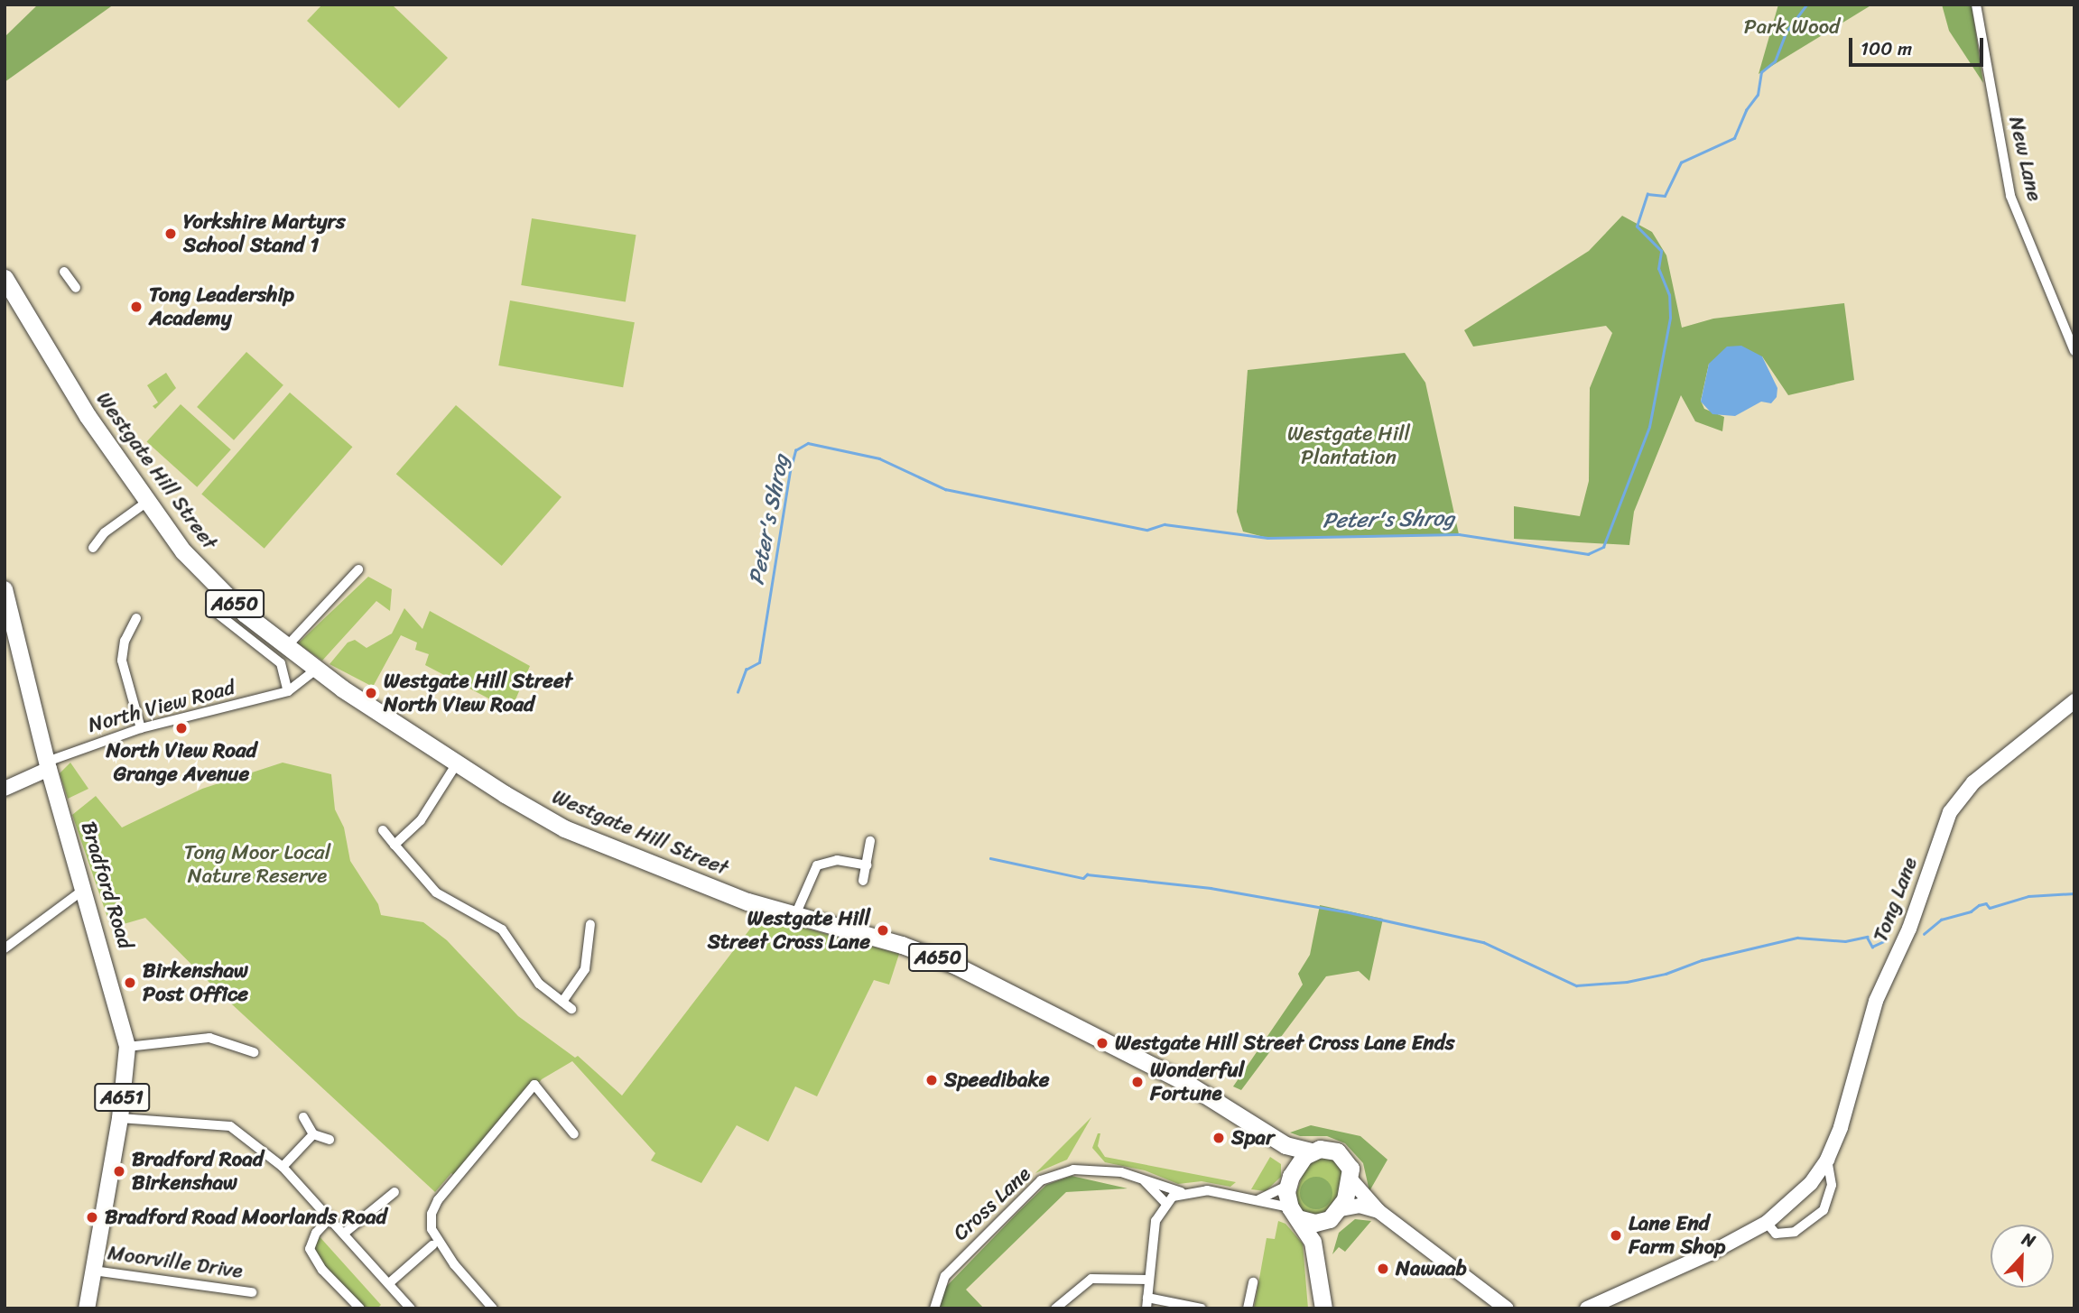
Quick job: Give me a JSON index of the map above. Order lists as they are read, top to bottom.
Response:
{
  "streets": {
    "highway": ["Westgate Hill Street", "A650"],
    "main road": ["Bradford Road", "A651"],
    "street": [
      "New Lane",
      "North View Road",
      "Tong Lane",
      "Cross Lane",
      "Moorville Drive"
    ]
  },
  "crossings": [
    ["Westgate Hill Street", "A650"],
    ["Westgate Hill Street", "North View Road"],
    ["Westgate Hill Street", "Cross Lane"],
    ["A650", "Cross Lane"],
    ["North View Road", "Bradford Road"],
    ["Bradford Road", "Moorville Drive"]
  ],
  "water": ["Peter's Shrog"],
  "parks": ["Park Wood", "Westgate Hill Plantation", "Tong Moor Local Nature Reserve"],
  "places": [
    "Yorkshire Martyrs School Stand 1",
    "Tong Leadership Academy",
    "Westgate Hill Street North View Road",
    "North View Road Grange Avenue",
    "Westgate Hill Street Cross Lane",
    "Birkenshaw Post Office",
    "Westgate Hill Street Cross Lane Ends",
    "Speedibake",
    "Wonderful Fortune",
    "Spar",
    "Bradford Road Birkenshaw",
    "Bradford Road Moorlands Road",
    "Lane End Farm Shop",
    "Nawaab"
  ],
  "scale_bar": "100 m",
  "north": "top"
}
